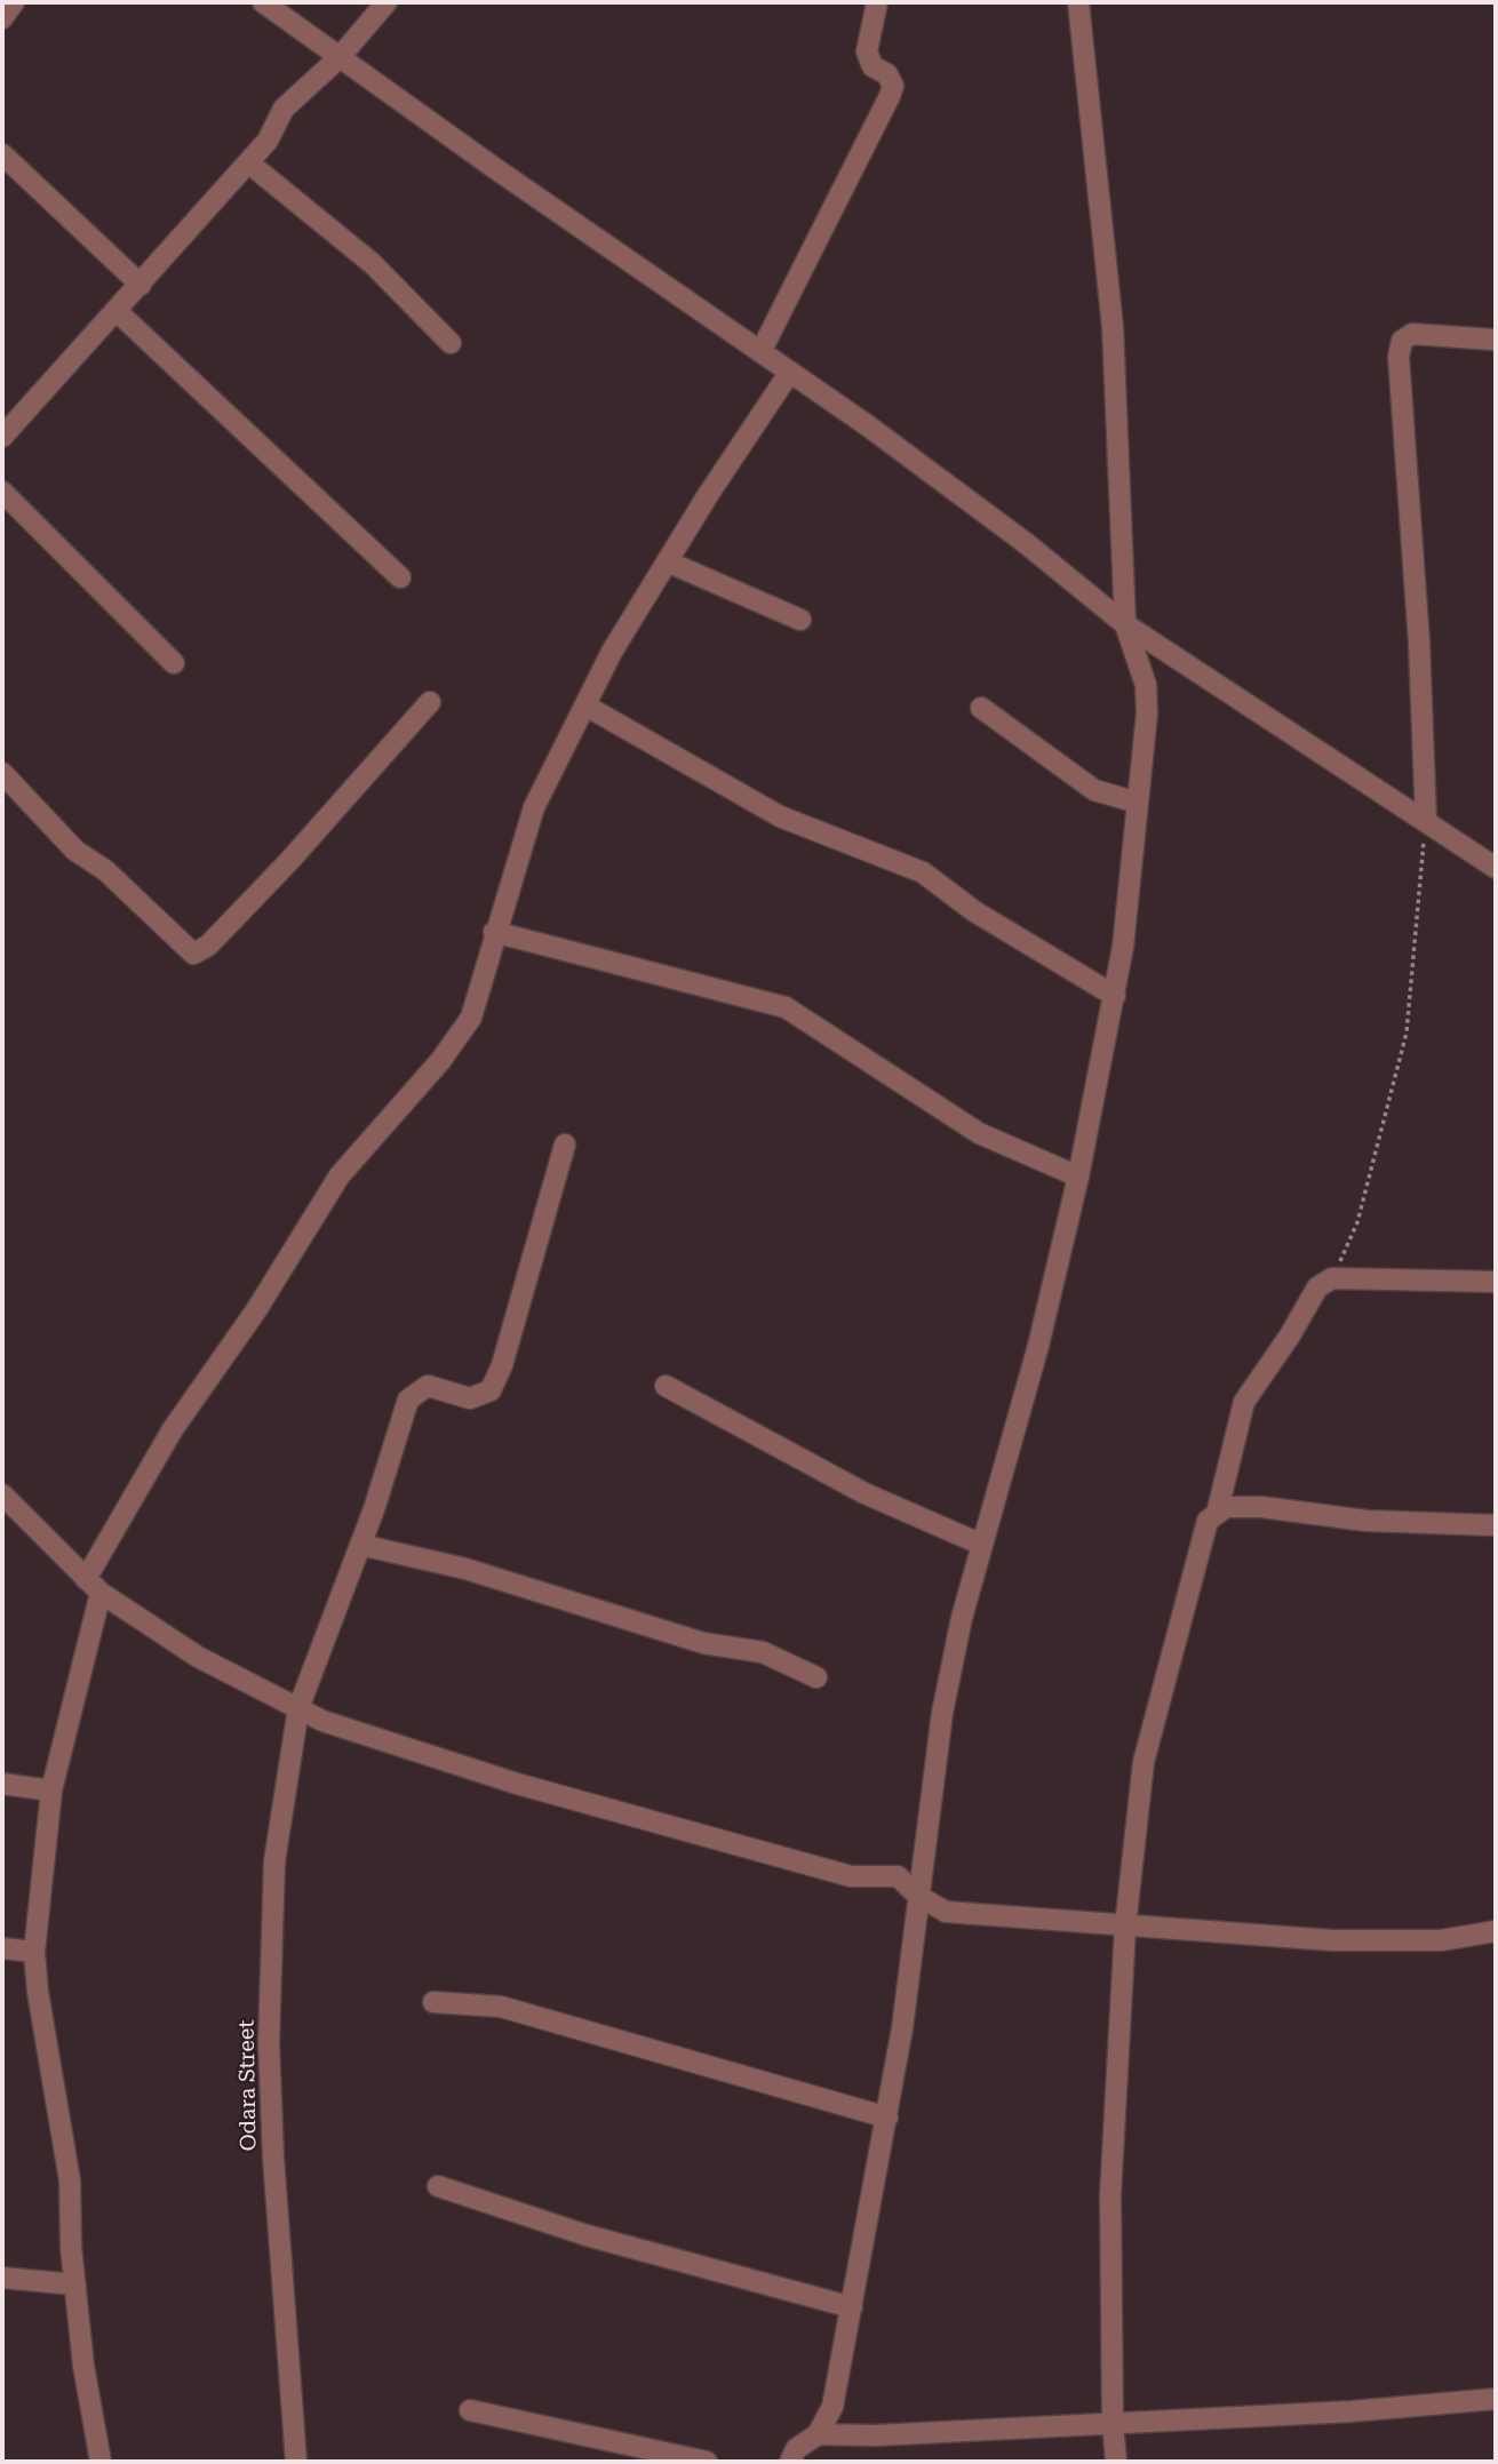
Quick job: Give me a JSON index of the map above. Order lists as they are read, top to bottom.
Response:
{
  "streets": {
    "street": ["Odara Street"]
  }
}
